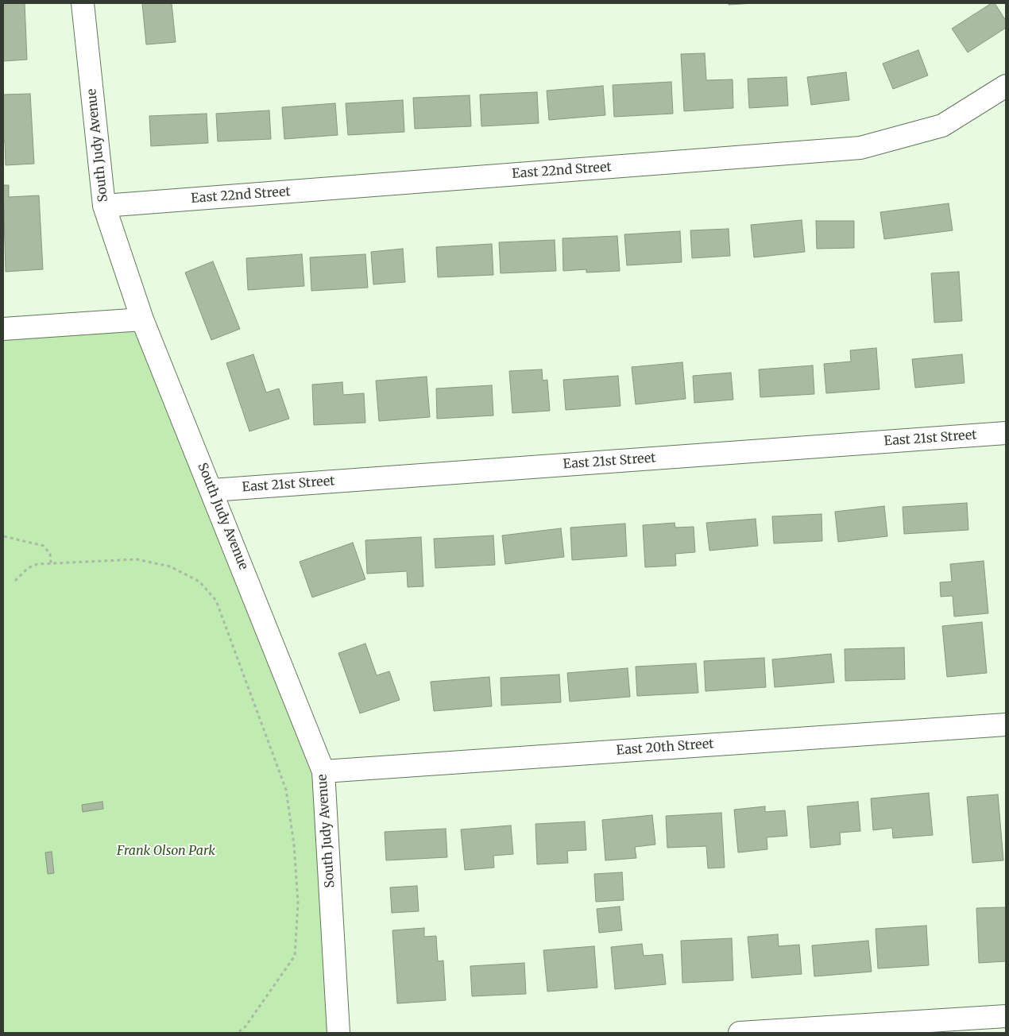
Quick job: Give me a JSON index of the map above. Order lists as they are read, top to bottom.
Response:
{
  "streets": {
    "street": [
      "South Judy Avenue",
      "East 22nd Street",
      "East 21st Street",
      "East 20th Street"
    ]
  },
  "crossings": [
    ["South Judy Avenue", "East 22nd Street"],
    ["South Judy Avenue", "East 21st Street"],
    ["South Judy Avenue", "East 20th Street"]
  ],
  "parks": ["Frank Olson Park"]
}
